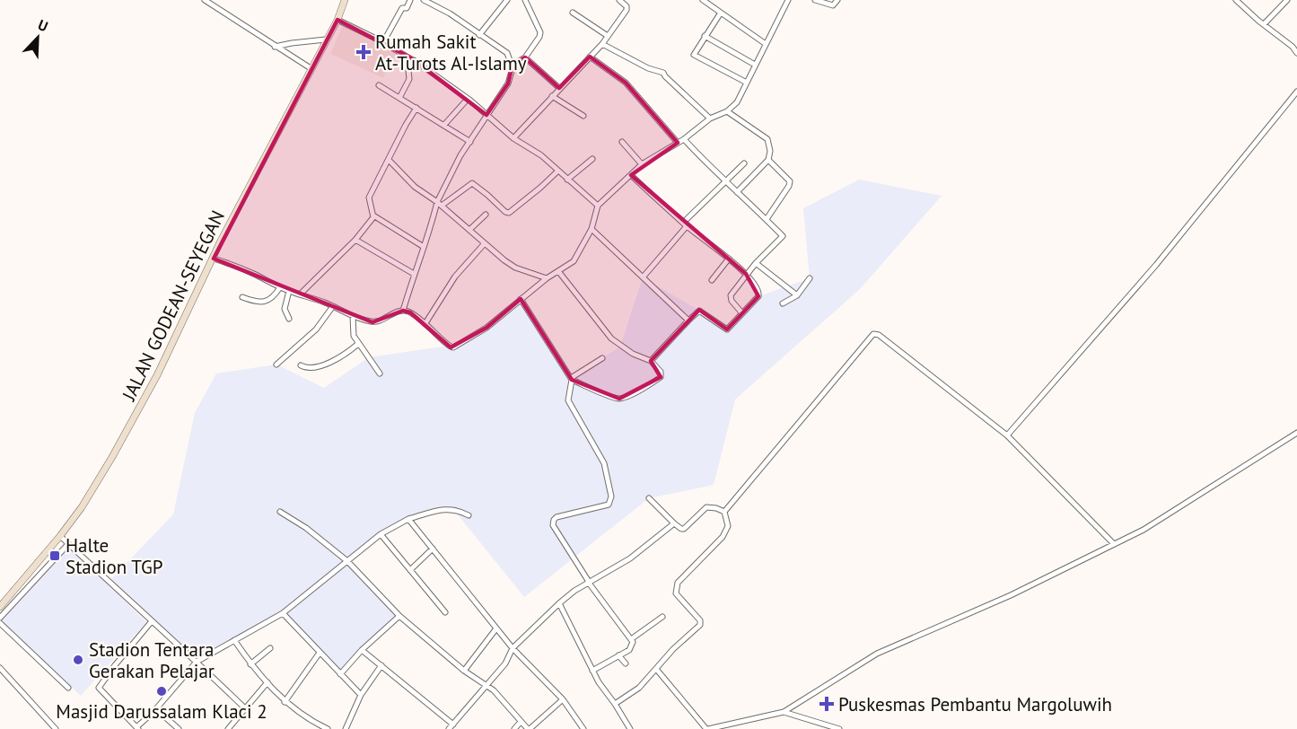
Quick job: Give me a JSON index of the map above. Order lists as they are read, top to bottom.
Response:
{
  "streets": {
    "main road": ["JALAN GODEAN-SEYEGAN"]
  },
  "places": {
    "health": ["Rumah Sakit At-Turots Al-Islamy", "Puskesmas Pembantu Margoluwih"],
    "transit": ["Halte Stadion TGP"],
    "other": ["Stadion Tentara Gerakan Pelajar", "Masjid Darussalam Klaci 2"]
  },
  "north": "top right"
}
